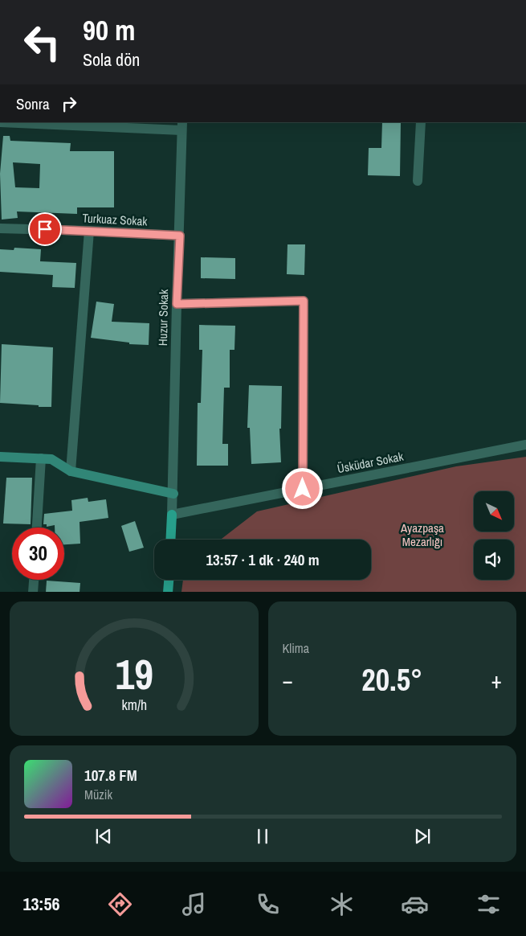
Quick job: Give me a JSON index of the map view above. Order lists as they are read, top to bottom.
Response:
{
  "streets": {
    "street": ["Turkuaz Sokak", "Huzur Sokak", "Üsküdar Sokak"]
  },
  "crossings": [
    ["Turkuaz Sokak", "Huzur Sokak"],
    ["Huzur Sokak", "Üsküdar Sokak"]
  ],
  "parks": ["Ayazpaşa Mezarlığı"],
  "north": "bottom right",
  "page": {
    "turn": ["90 m", "Sola dön"],
    "then": "Sonra",
    "limit": "30",
    "trip": "13:57 · 1 dk · 240 m",
    "tile": "Klima",
    "heat": ["−", "20.5°", "+"],
    "song": ["107.8 FM", "Müzik"],
    "tabs": "13:56",
    "gauge": ["19", "km/h"]
  }
}
